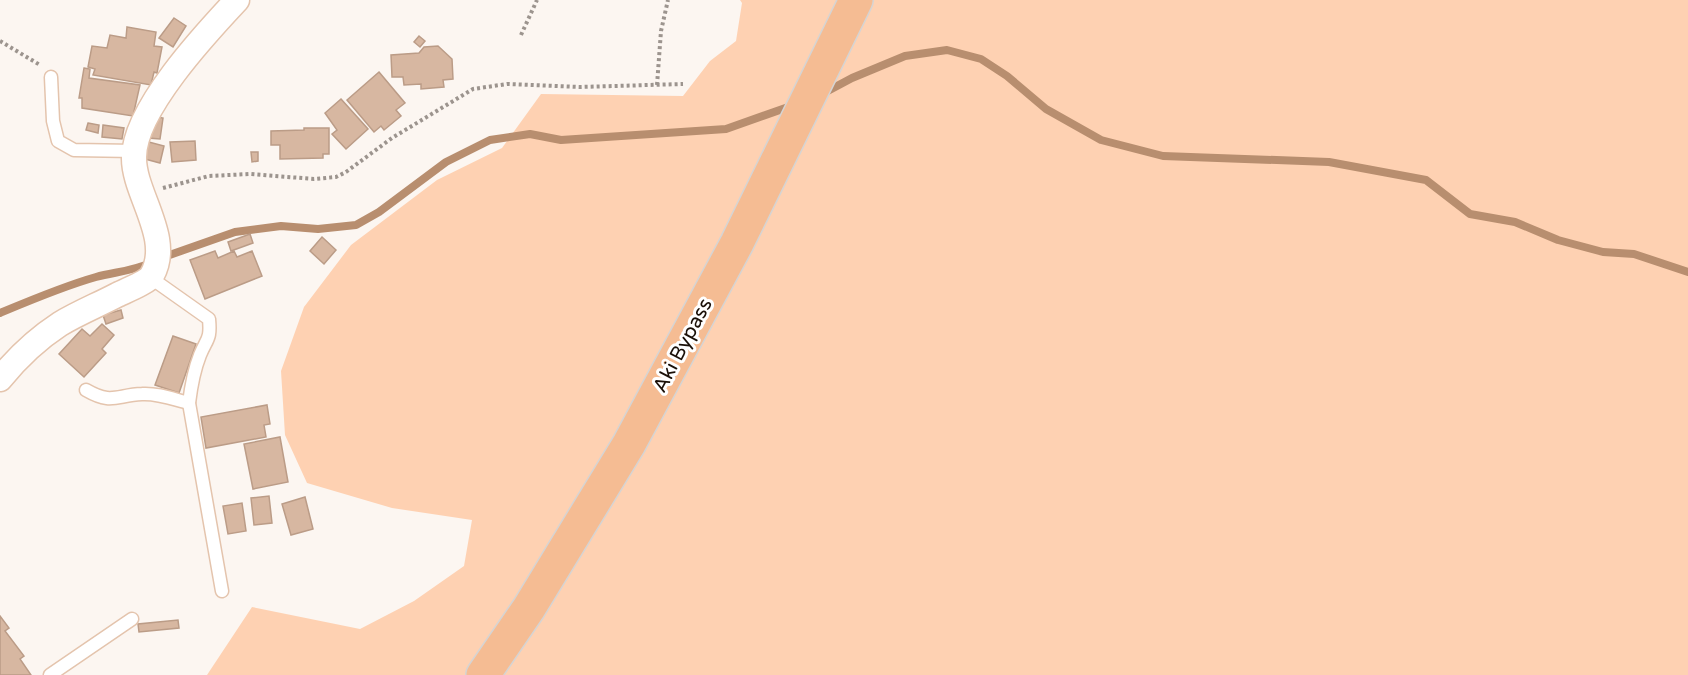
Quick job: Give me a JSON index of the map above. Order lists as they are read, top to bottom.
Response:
{
  "streets": {
    "highway": ["Aki Bypass"]
  }
}
